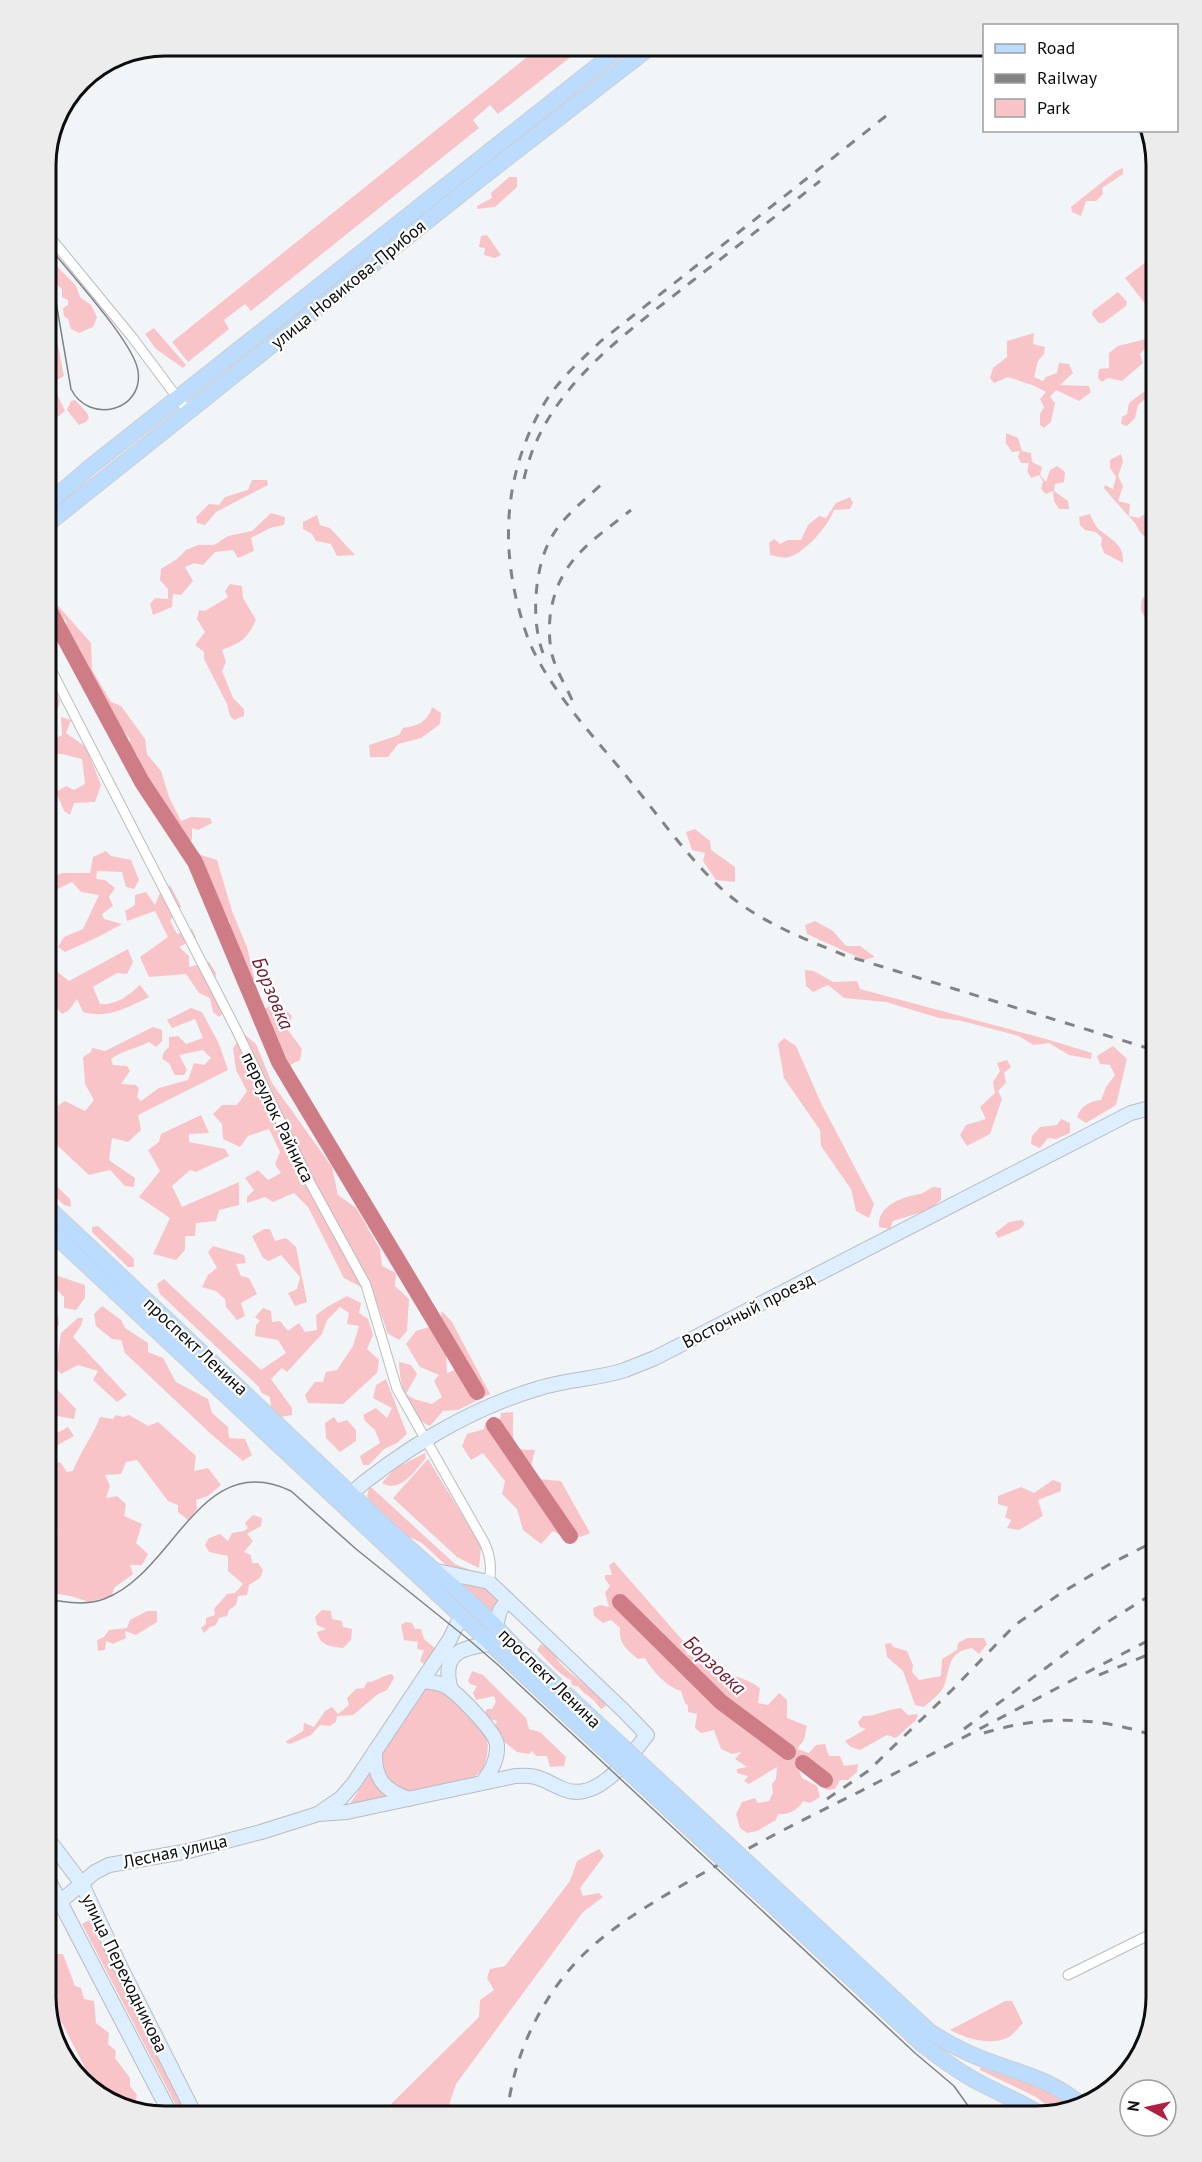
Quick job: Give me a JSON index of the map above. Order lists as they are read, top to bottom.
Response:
{
  "streets": {
    "main road": [
      "улица Новикова-Прибоя",
      "Восточный проезд",
      "проспект Ленина",
      "Лесная улица",
      "улица Переходникова"
    ],
    "street": ["переулок Райниса"]
  },
  "crossings": [
    ["переулок Райниса", "Восточный проезд"],
    ["Восточный проезд", "проспект Ленина"],
    ["Лесная улица", "улица Переходникова"]
  ],
  "water": ["Борзовка"],
  "legend": ["Road", "Railway", "Park"],
  "north": "left"
}
